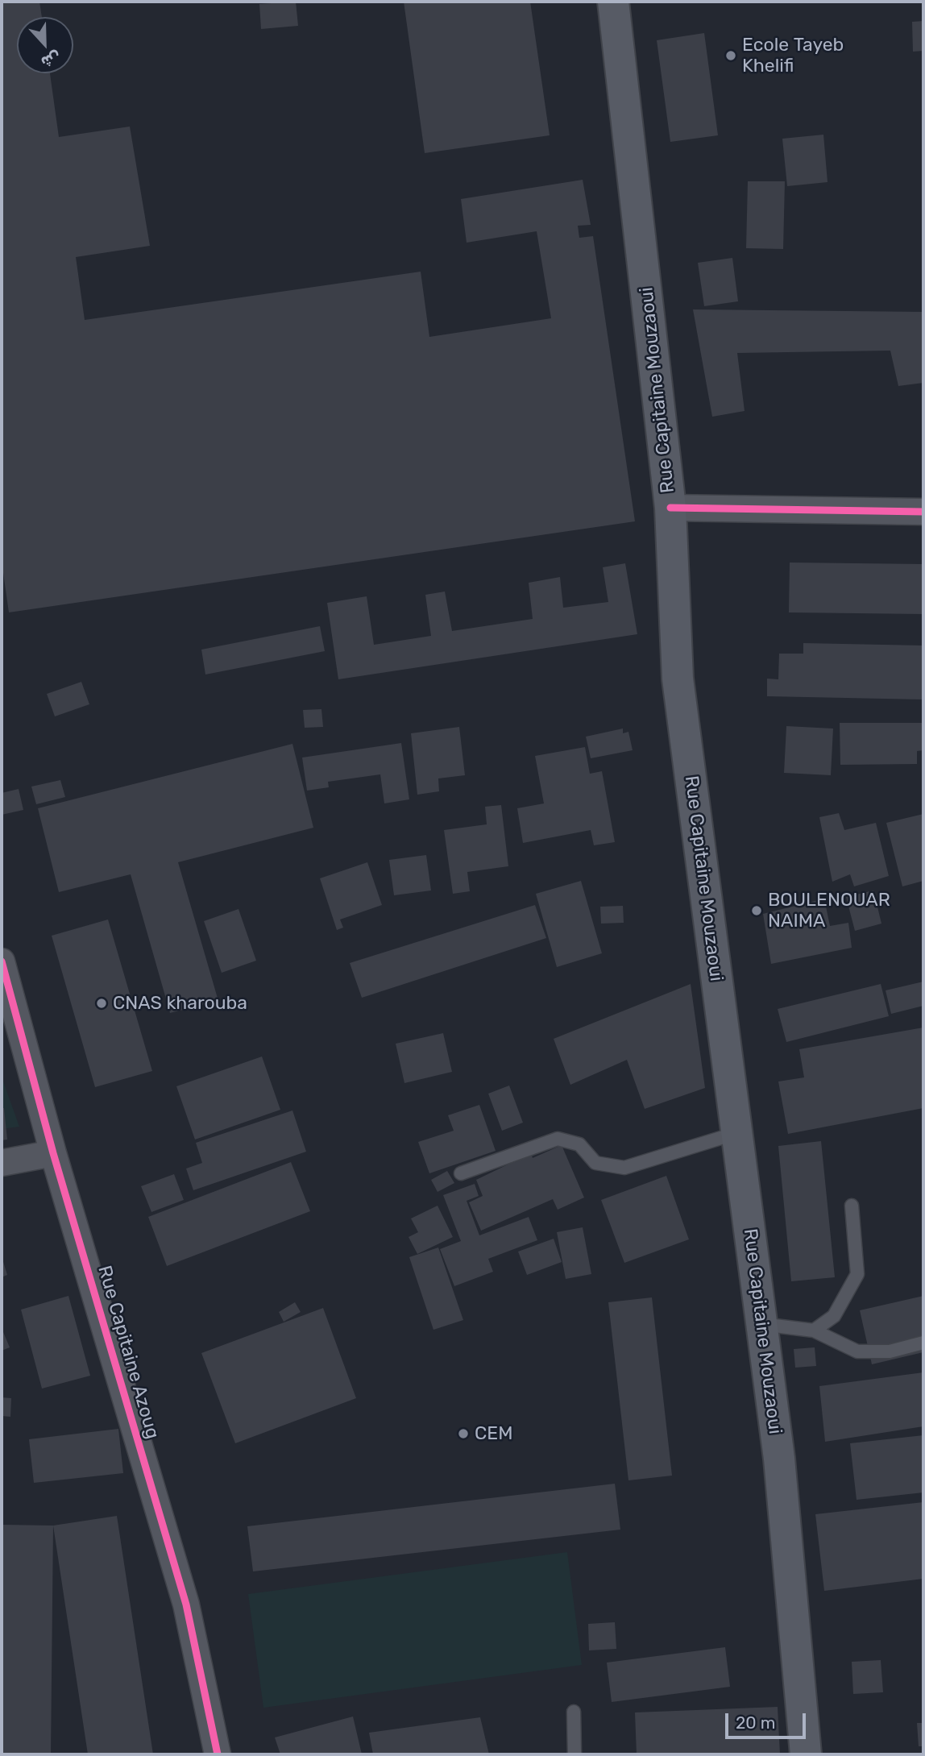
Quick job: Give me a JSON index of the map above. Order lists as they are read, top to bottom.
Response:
{
  "streets": {
    "main road": ["Rue Capitaine Mouzaoui"],
    "street": ["Rue Capitaine Azoug"]
  },
  "places": [
    "Ecole Tayeb Khelifi",
    "BOULENOUAR NAIMA",
    "CNAS kharouba",
    "CEM"
  ],
  "scale_bar": "20 m",
  "north": "bottom"
}
